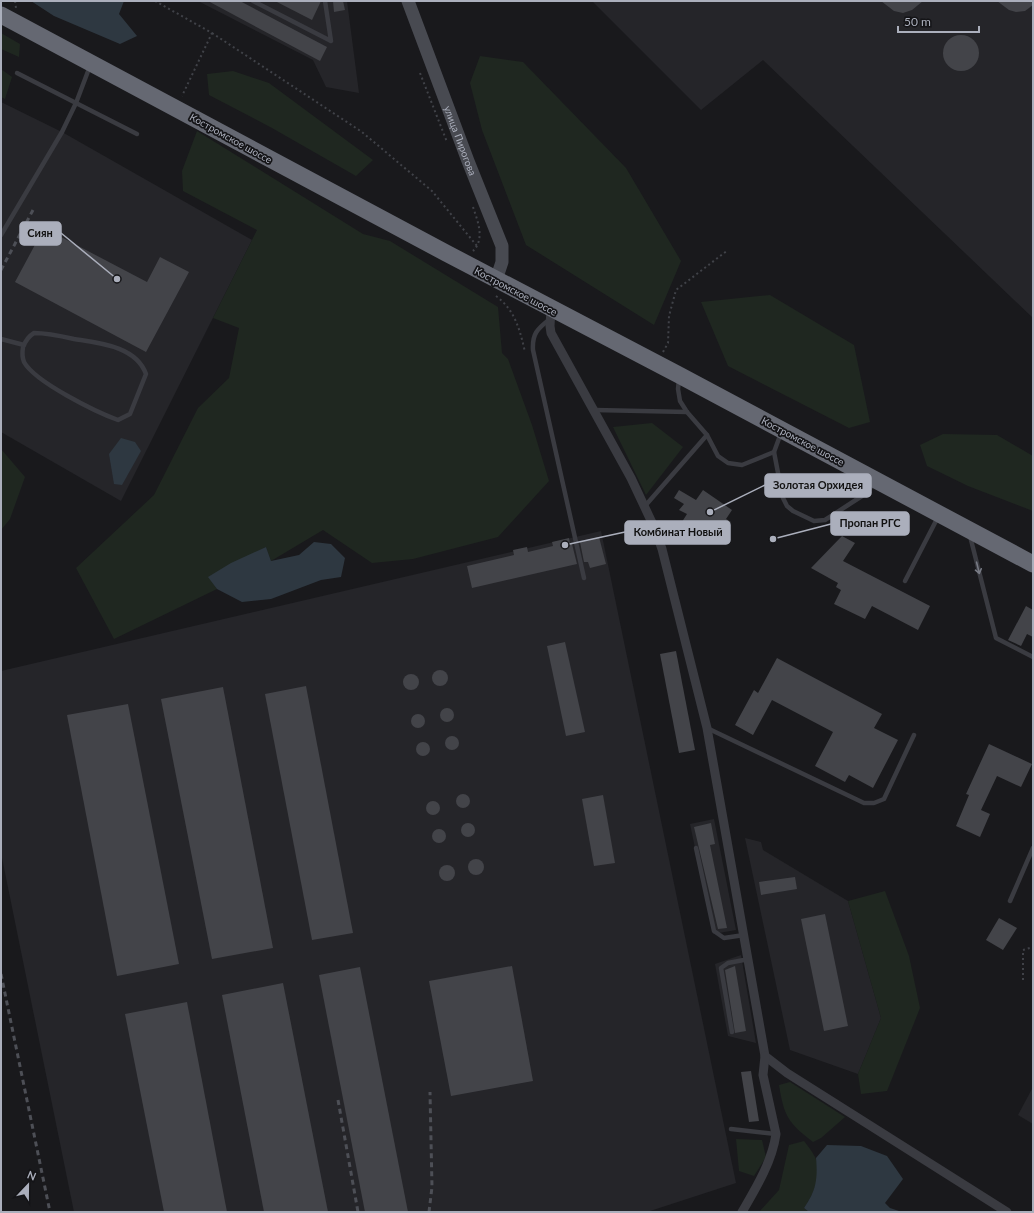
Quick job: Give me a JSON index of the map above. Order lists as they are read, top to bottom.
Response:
{
  "streets": {
    "highway": ["Костромское шоссе"],
    "street": ["улица Пирогова"]
  },
  "crossings": [
    ["Костромское шоссе", "улица Пирогова"]
  ],
  "places": [
    "Сиян",
    "Золотая Орхидея",
    "Пропан РГС",
    "Комбинат Новый"
  ],
  "scale_bar": "50 m",
  "north": "top"
}
